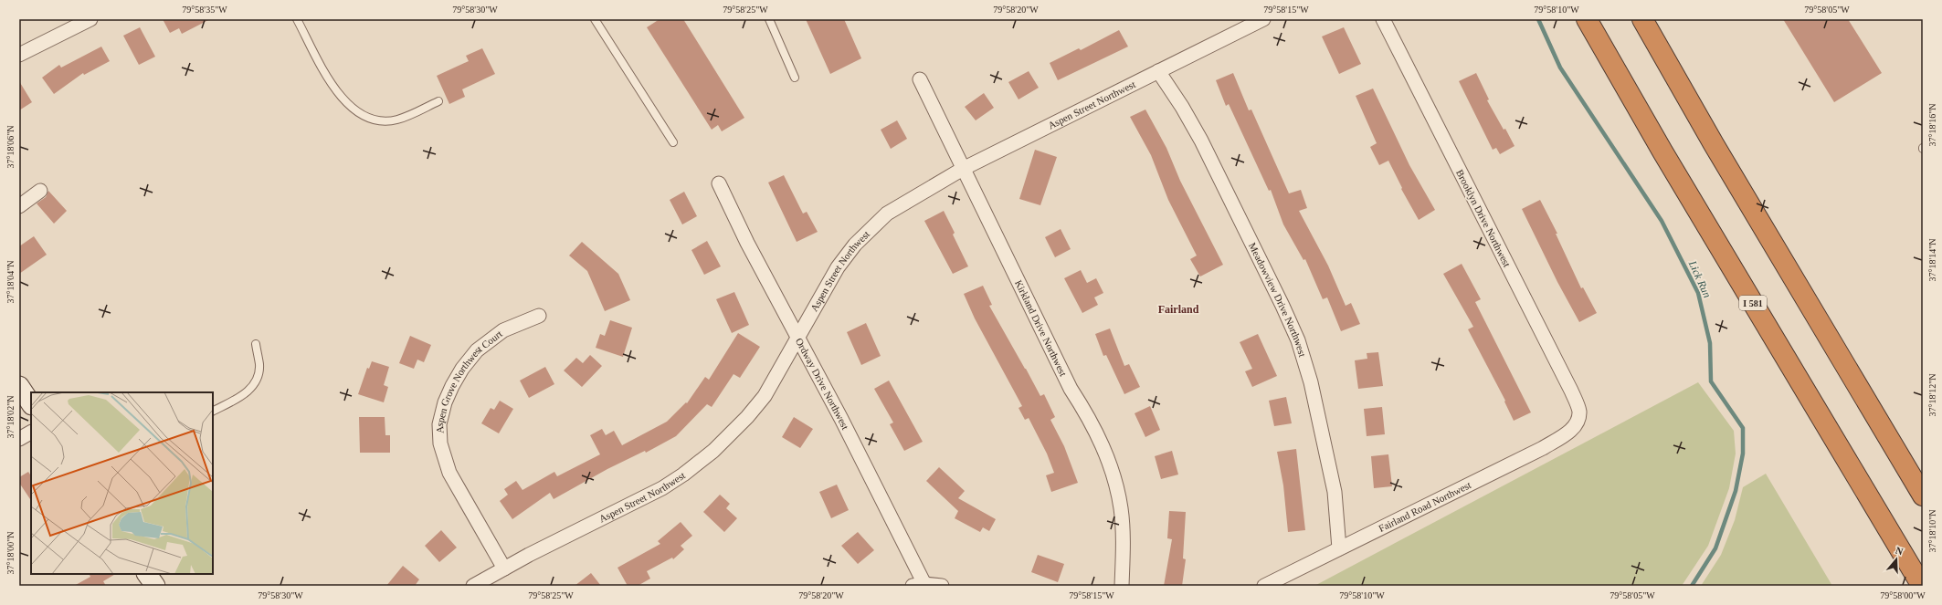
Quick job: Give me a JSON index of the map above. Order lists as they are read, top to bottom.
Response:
{
  "streets": {
    "highway": ["I 581"],
    "street": [
      "Aspen Street Northwest",
      "Brooklyn Drive Northwest",
      "Meadowview Drive Northwest",
      "Kirkland Drive Northwest",
      "Ordway Drive Northwest",
      "Aspen Grove Northwest Court",
      "Fairland Road Northwest"
    ]
  },
  "crossings": [
    ["Aspen Street Northwest", "Meadowview Drive Northwest"],
    ["Aspen Street Northwest", "Kirkland Drive Northwest"],
    ["Aspen Street Northwest", "Ordway Drive Northwest"],
    ["Aspen Street Northwest", "Aspen Grove Northwest Court"],
    ["Brooklyn Drive Northwest", "Fairland Road Northwest"],
    ["Meadowview Drive Northwest", "Fairland Road Northwest"]
  ],
  "districts": ["Fairland"],
  "water": ["Lick Run"],
  "north": "top",
  "coordinates": [
    "79°58'35\"W",
    "79°58'30\"W",
    "79°58'25\"W",
    "79°58'20\"W",
    "79°58'15\"W",
    "79°58'10\"W",
    "79°58'05\"W",
    "37°18'16\"N",
    "37°18'06\"N",
    "37°18'14\"N",
    "37°18'04\"N",
    "37°18'12\"N",
    "37°18'02\"N",
    "37°18'10\"N",
    "37°18'00\"N",
    "79°58'00\"W"
  ]
}
